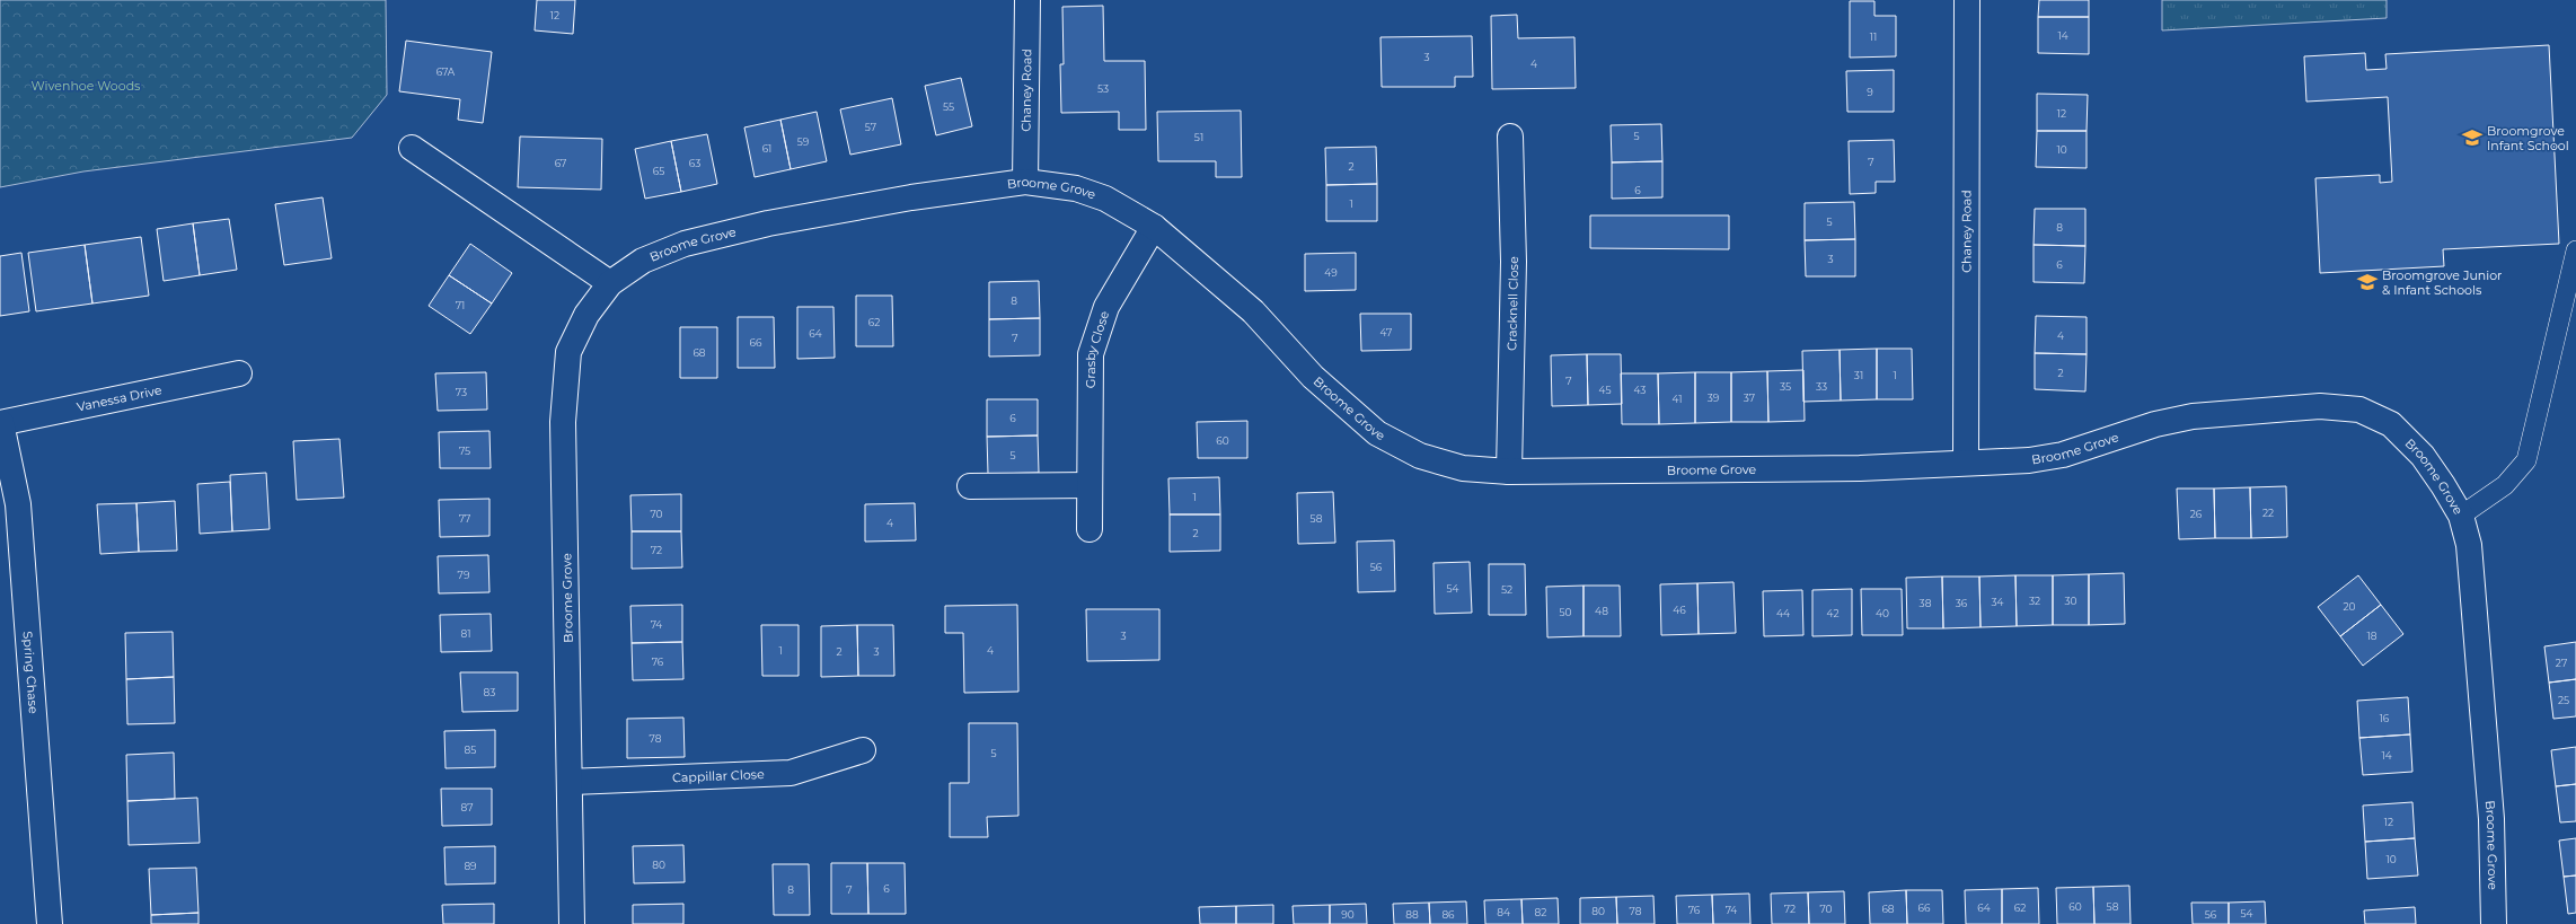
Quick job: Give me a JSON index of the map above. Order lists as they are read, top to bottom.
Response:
{
  "streets": {
    "street": [
      "Chaney Road",
      "Broome Grove",
      "Cracknell Close",
      "Grasby Close",
      "Vanessa Drive",
      "Spring Chase",
      "Cappillar Close"
    ]
  },
  "crossings": [
    ["Chaney Road", "Broome Grove"],
    ["Broome Grove", "Cracknell Close"],
    ["Broome Grove", "Grasby Close"],
    ["Broome Grove", "Cappillar Close"],
    ["Vanessa Drive", "Spring Chase"]
  ],
  "parks": ["Wivenhoe Woods"],
  "places": {
    "school or university": ["Broomgrove Infant School", "Broomgrove Junior & Infant Schools"]
  },
  "house_numbers": [
    "12",
    "14",
    "11",
    "3",
    "4",
    "67A",
    "53",
    "9",
    "55",
    "12",
    "57",
    "5",
    "51",
    "59",
    "61",
    "10",
    "7",
    "67",
    "63",
    "2",
    "65",
    "6",
    "1",
    "5",
    "8",
    "3",
    "6",
    "49",
    "8",
    "71",
    "62",
    "47",
    "64",
    "4",
    "7",
    "66",
    "68",
    "2",
    "31",
    "1",
    "7",
    "35",
    "33",
    "45",
    "43",
    "73",
    "39",
    "37",
    "41",
    "6",
    "60",
    "75",
    "5",
    "1",
    "22",
    "70",
    "26",
    "77",
    "58",
    "4",
    "2",
    "72",
    "56",
    "79",
    "54",
    "52",
    "32",
    "30",
    "34",
    "38",
    "36",
    "20",
    "46",
    "48",
    "50",
    "44",
    "42",
    "40",
    "74",
    "81",
    "3",
    "18",
    "1",
    "4",
    "2",
    "3",
    "76",
    "27",
    "83",
    "25",
    "16",
    "78",
    "85",
    "5",
    "14",
    "87",
    "12",
    "10",
    "80",
    "89",
    "6",
    "8",
    "7",
    "60",
    "58",
    "66",
    "64",
    "62",
    "72",
    "70",
    "68",
    "76",
    "74",
    "80",
    "78",
    "84",
    "82",
    "54",
    "90",
    "88",
    "86",
    "56"
  ]
}
